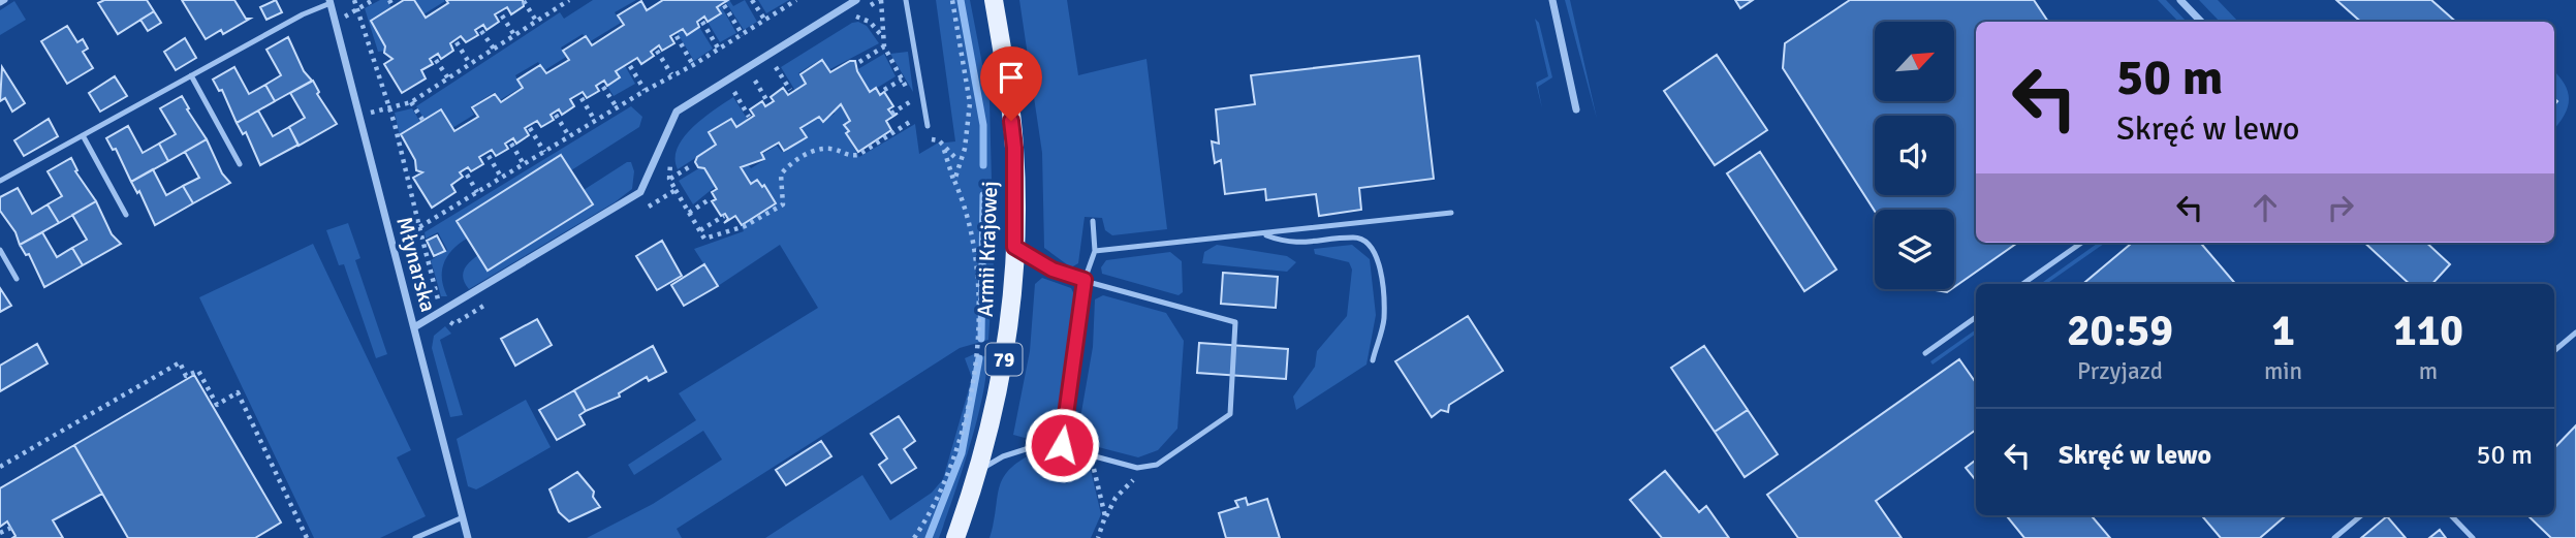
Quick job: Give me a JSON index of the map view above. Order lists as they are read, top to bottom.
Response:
{
  "streets": {
    "main road": ["Armii Krajowej", "79"],
    "street": ["Młynarska"]
  },
  "north": "top right",
  "page": {
    "turn": ["50 m", "Skręć w lewo"],
    "eta": [
      "20:59",
      "Przyjazd",
      "1",
      "min",
      "110",
      "m"
    ],
    "list": [
      {
        "name": "Skręć w lewo",
        "value": "50 m"
      }
    ]
  }
}
